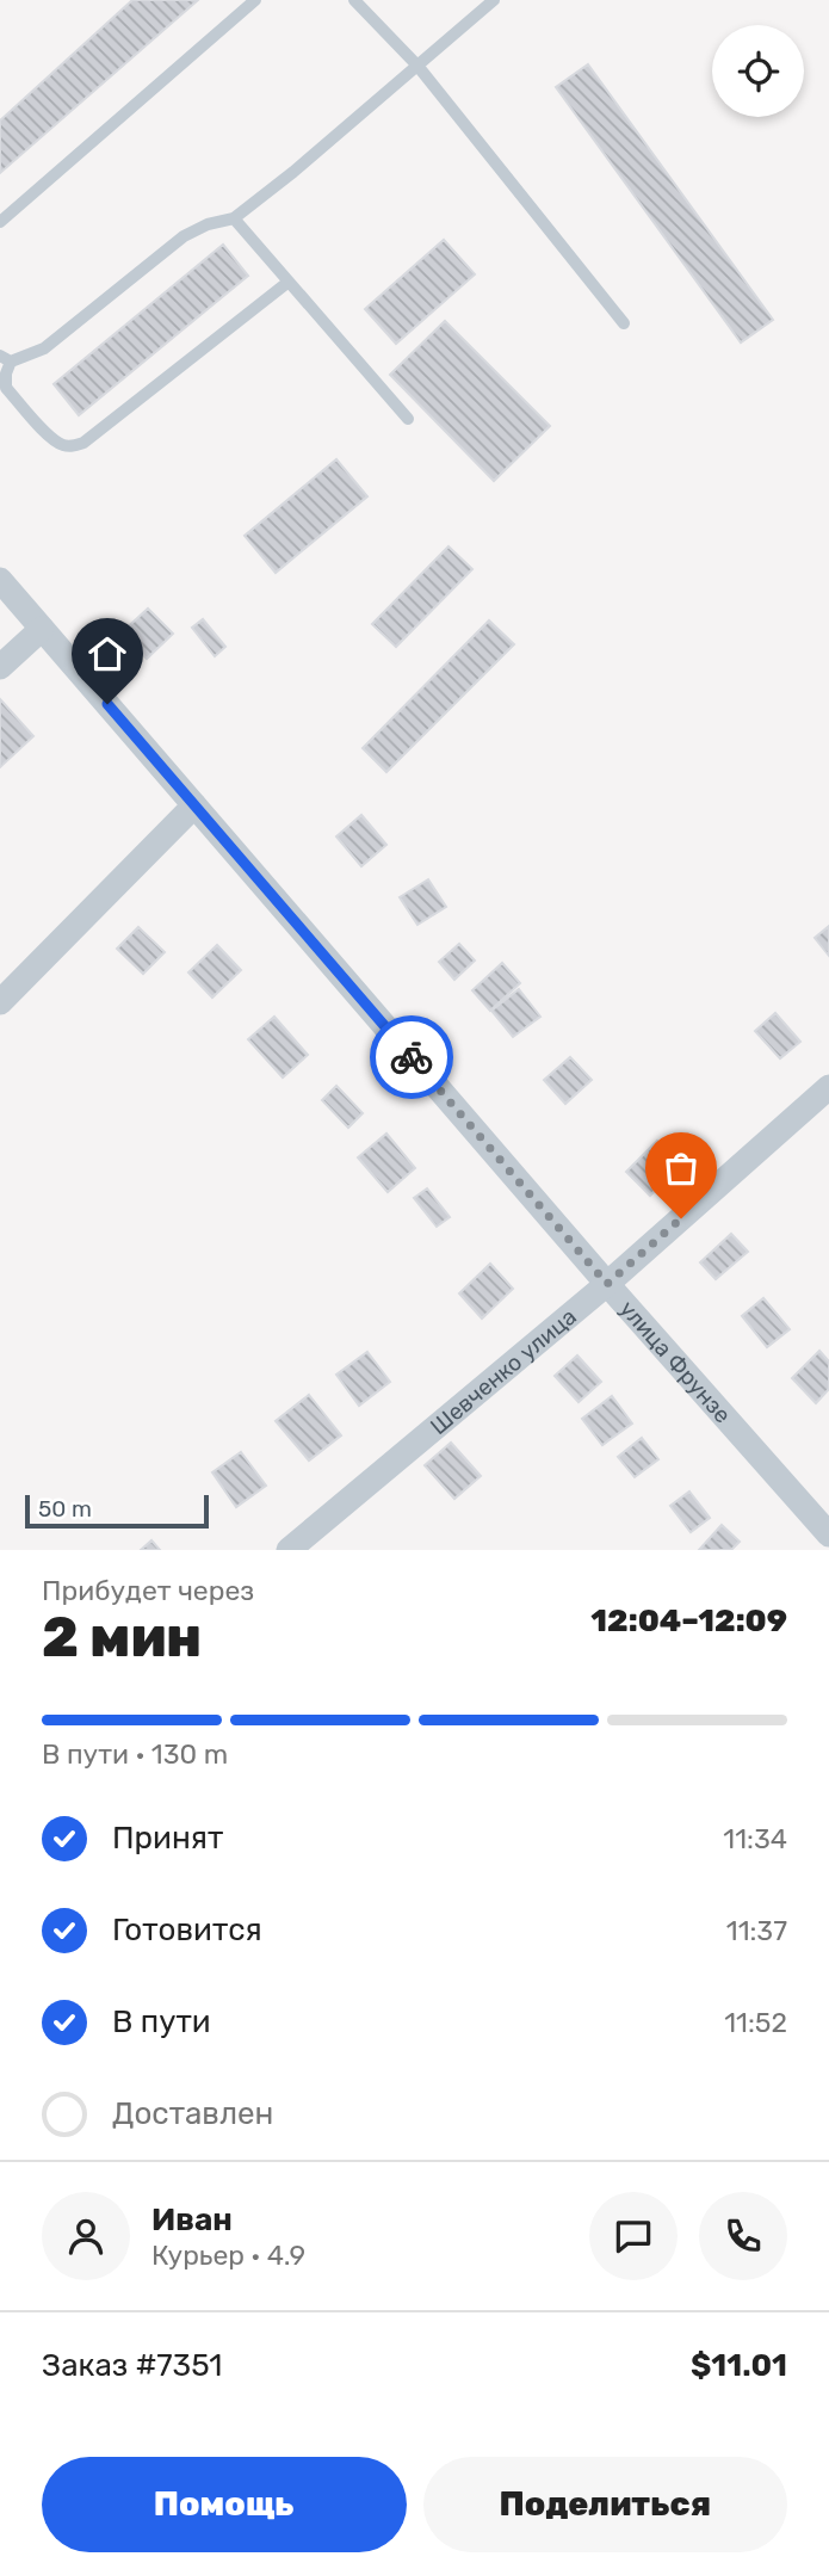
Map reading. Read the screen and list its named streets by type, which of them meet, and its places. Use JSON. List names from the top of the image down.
{
  "streets": {
    "street": ["улица Фрунзе", "Шевченко улица"]
  },
  "crossings": [
    ["улица Фрунзе", "Шевченко улица"]
  ],
  "scale_bar": "50 m",
  "page": {
    "scale": "50 m",
    "heading": ["2 мин", "Прибудет через", "12:04–12:09"],
    "panel": [
      "Иван",
      "Курьер · 4.9",
      "Заказ #7351",
      "$11.01"
    ],
    "bar": "В пути · 130 m",
    "list": [
      ["Принят", "11:34"],
      ["Готовится", "11:37"],
      ["В пути", "11:52"],
      "Доставлен"
    ],
    "buttons": ["Помощь", "Поделиться"]
  }
}
